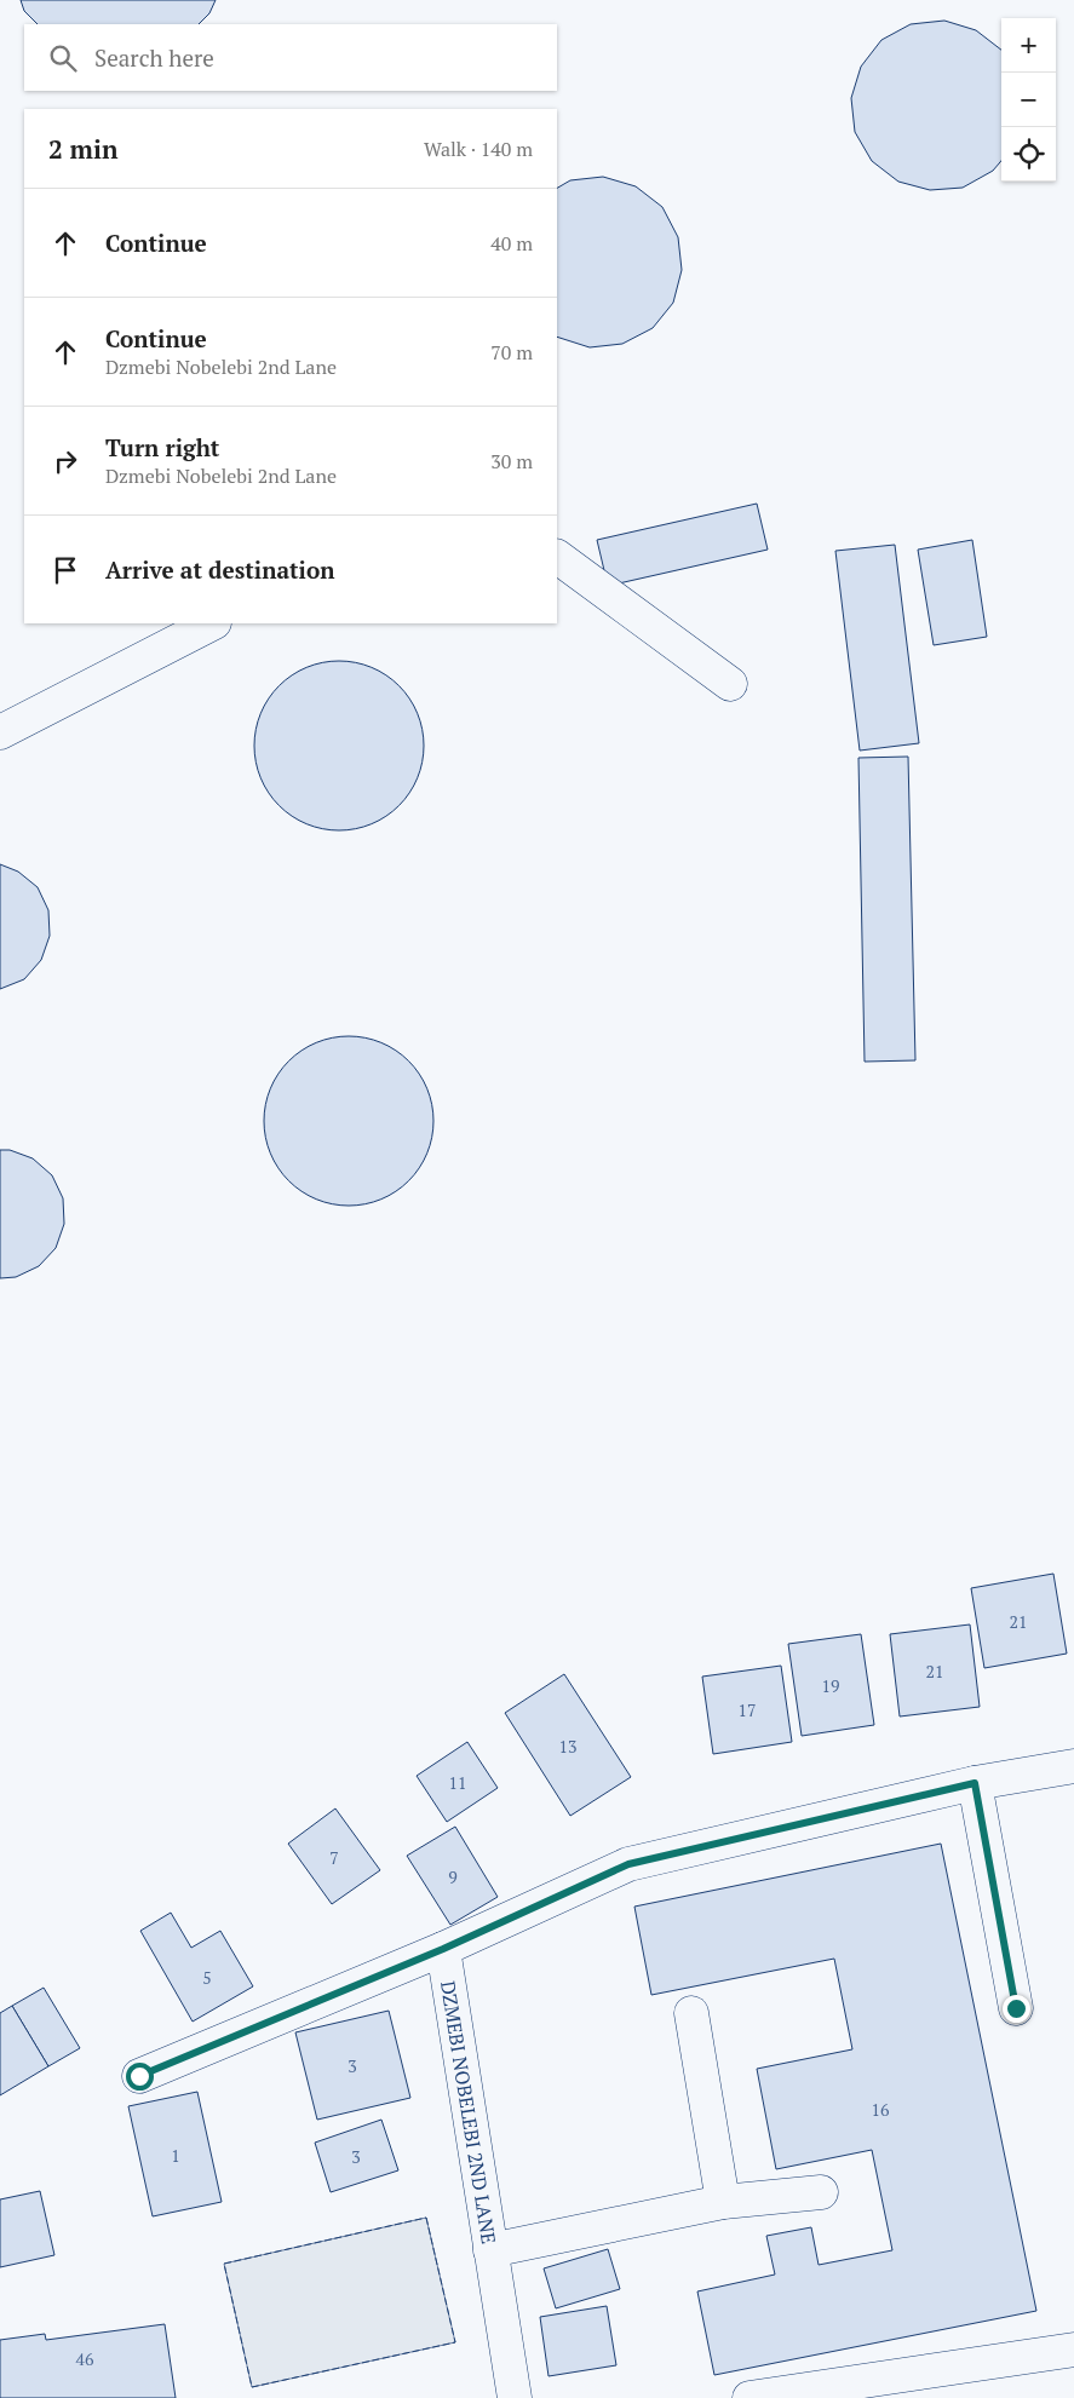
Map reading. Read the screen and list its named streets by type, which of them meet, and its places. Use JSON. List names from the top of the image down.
{
  "streets": {
    "street": ["DZMEBI NOBELEBI 2ND LANE"]
  },
  "house_numbers": [
    "21",
    "21",
    "19",
    "17",
    "13",
    "11",
    "7",
    "9",
    "5",
    "3",
    "16",
    "1",
    "3",
    "46"
  ],
  "page": {
    "map_buttons": ["+", "−"],
    "search": "Search here",
    "heading": ["2 min", "Walk · 140 m"],
    "list": [
      ["Continue", "40 m"],
      ["Continue", "Dzmebi Nobelebi 2nd Lane", "70 m"],
      ["Turn right", "Dzmebi Nobelebi 2nd Lane", "30 m"],
      "Arrive at destination"
    ]
  }
}
